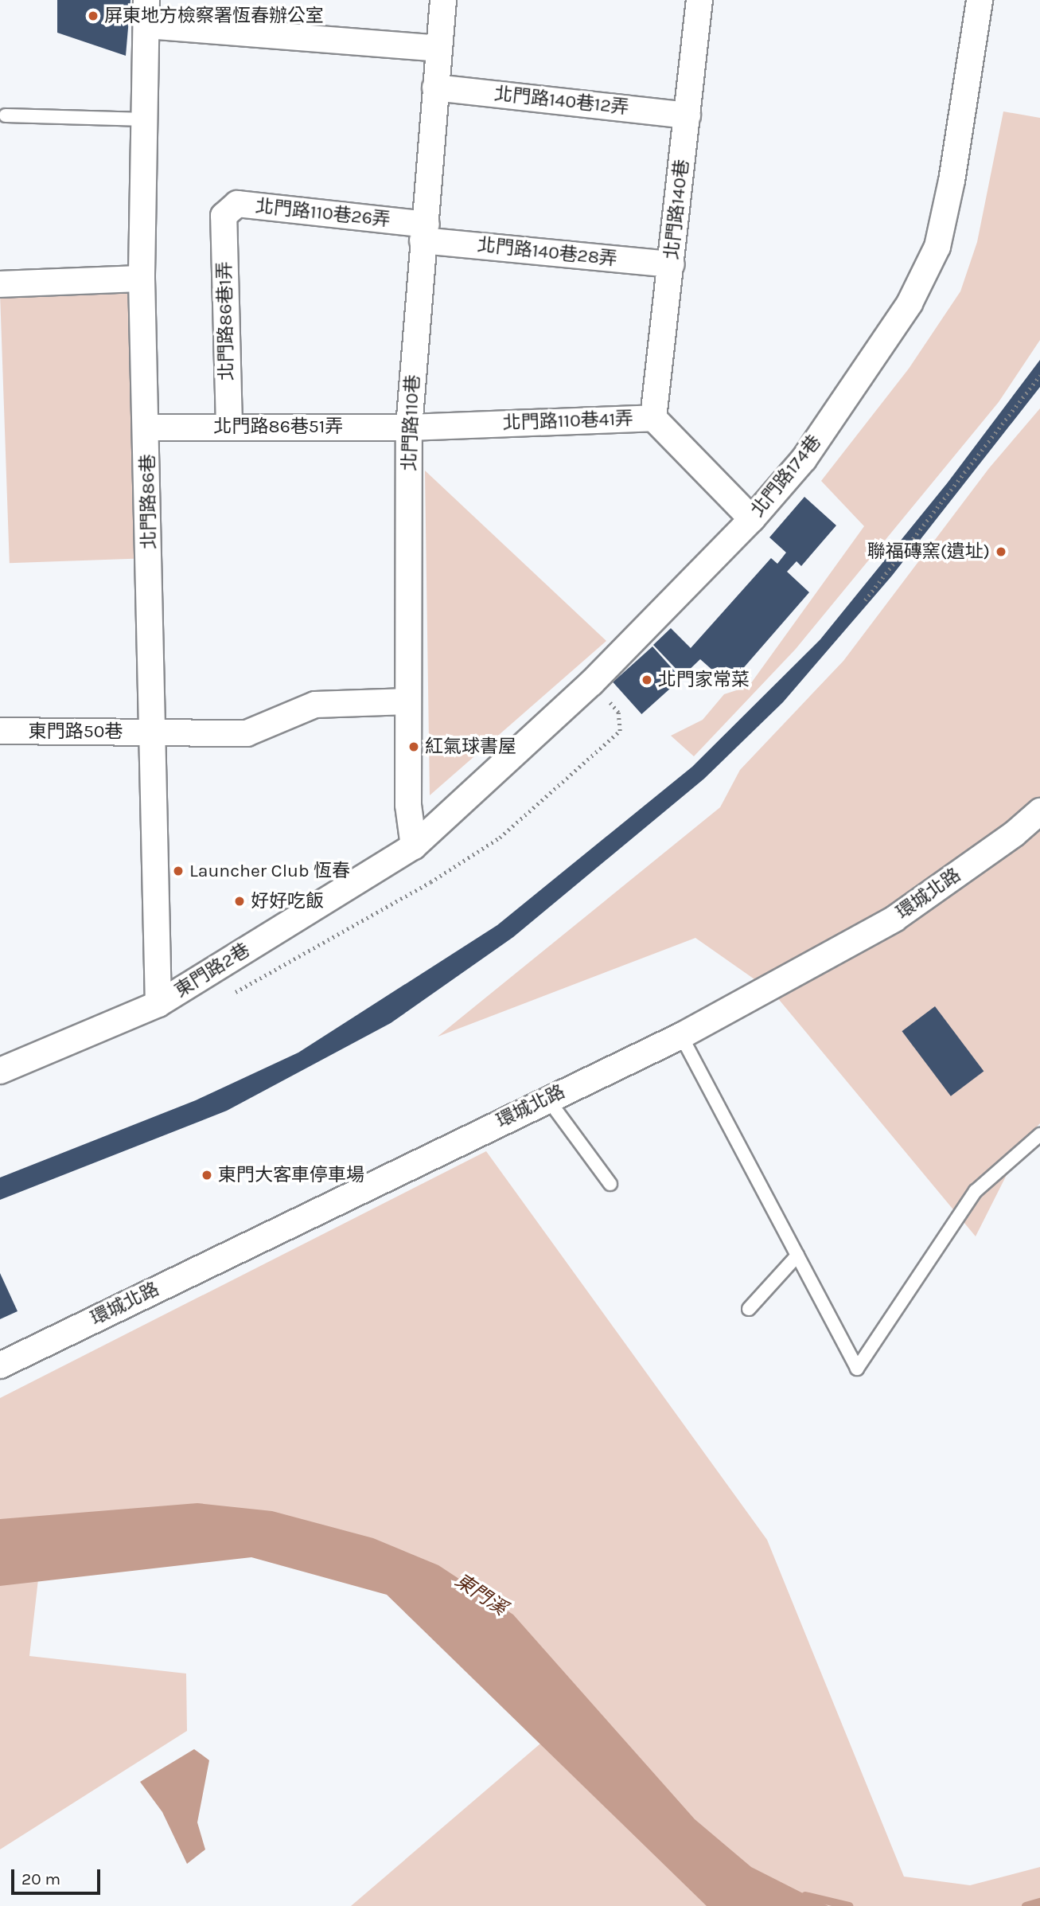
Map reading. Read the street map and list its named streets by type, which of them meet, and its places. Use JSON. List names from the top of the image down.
{
  "streets": {
    "street": [
      "北門路140巷12弄",
      "北門路140巷",
      "北門路110巷26弄",
      "北門路140巷28弄",
      "北門路86巷1弄",
      "北門路110巷41弄",
      "北門路110巷",
      "北門路86巷51弄",
      "北門路174巷",
      "北門路86巷",
      "東門路50巷",
      "環城北路",
      "東門路2巷"
    ]
  },
  "crossings": [
    ["北門路140巷12弄", "北門路140巷"],
    ["北門路140巷12弄", "北門路110巷"],
    ["北門路140巷", "北門路140巷28弄"],
    ["北門路140巷", "北門路110巷41弄"],
    ["北門路110巷26弄", "北門路140巷28弄"],
    ["北門路110巷26弄", "北門路86巷1弄"],
    ["北門路110巷26弄", "北門路110巷"],
    ["北門路140巷28弄", "北門路110巷"],
    ["北門路86巷1弄", "北門路86巷51弄"],
    ["北門路110巷41弄", "北門路110巷"],
    ["北門路110巷41弄", "北門路86巷51弄"],
    ["北門路110巷41弄", "北門路174巷"],
    ["北門路110巷", "北門路86巷51弄"],
    ["北門路110巷", "北門路174巷"],
    ["北門路110巷", "東門路50巷"],
    ["北門路110巷", "東門路2巷"],
    ["北門路86巷51弄", "北門路86巷"],
    ["北門路174巷", "東門路2巷"],
    ["北門路86巷", "東門路50巷"],
    ["北門路86巷", "東門路2巷"]
  ],
  "water": ["東門溪"],
  "places": [
    "屏東地方檢察署恆春辦公室",
    "聯福磚窯(遺址)",
    "北門家常菜",
    "紅氣球書屋",
    "Launcher Club 恆春",
    "好好吃飯",
    "東門大客車停車場"
  ],
  "scale_bar": "20 m"
}
